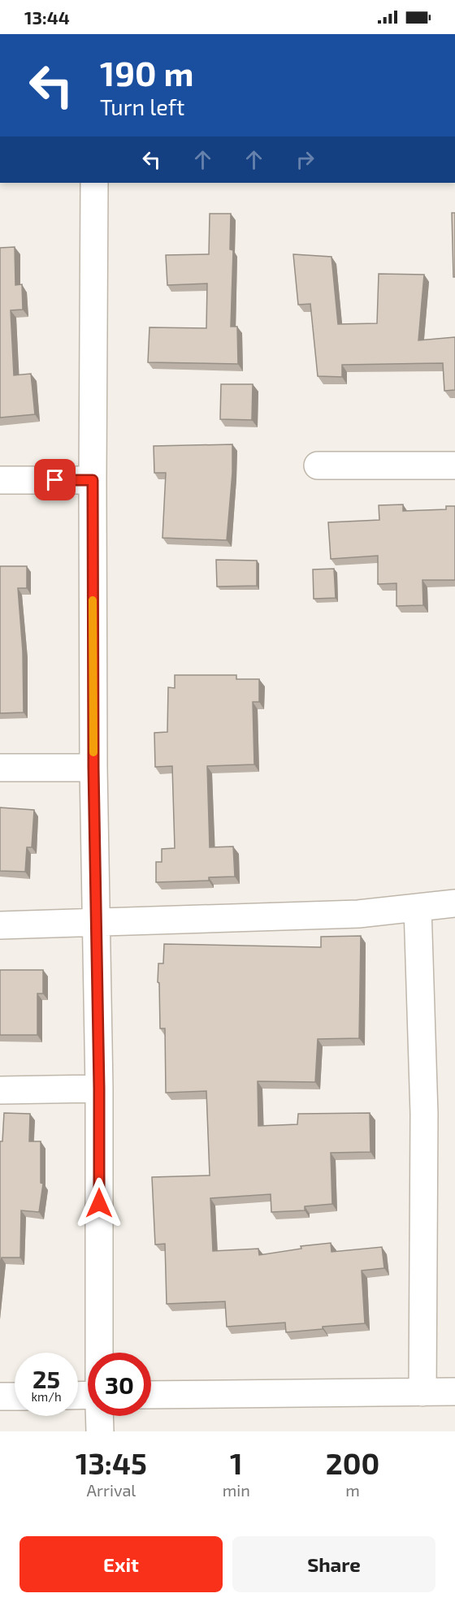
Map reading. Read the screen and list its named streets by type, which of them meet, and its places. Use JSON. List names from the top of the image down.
{
  "page": {
    "status": "13:44",
    "turn": ["190 m", "Turn left"],
    "speed": "25 km/h",
    "limit": "30",
    "eta": [
      "13:45",
      "Arrival",
      "1",
      "min",
      "200",
      "m"
    ],
    "buttons": ["Exit", "Share"]
  }
}
